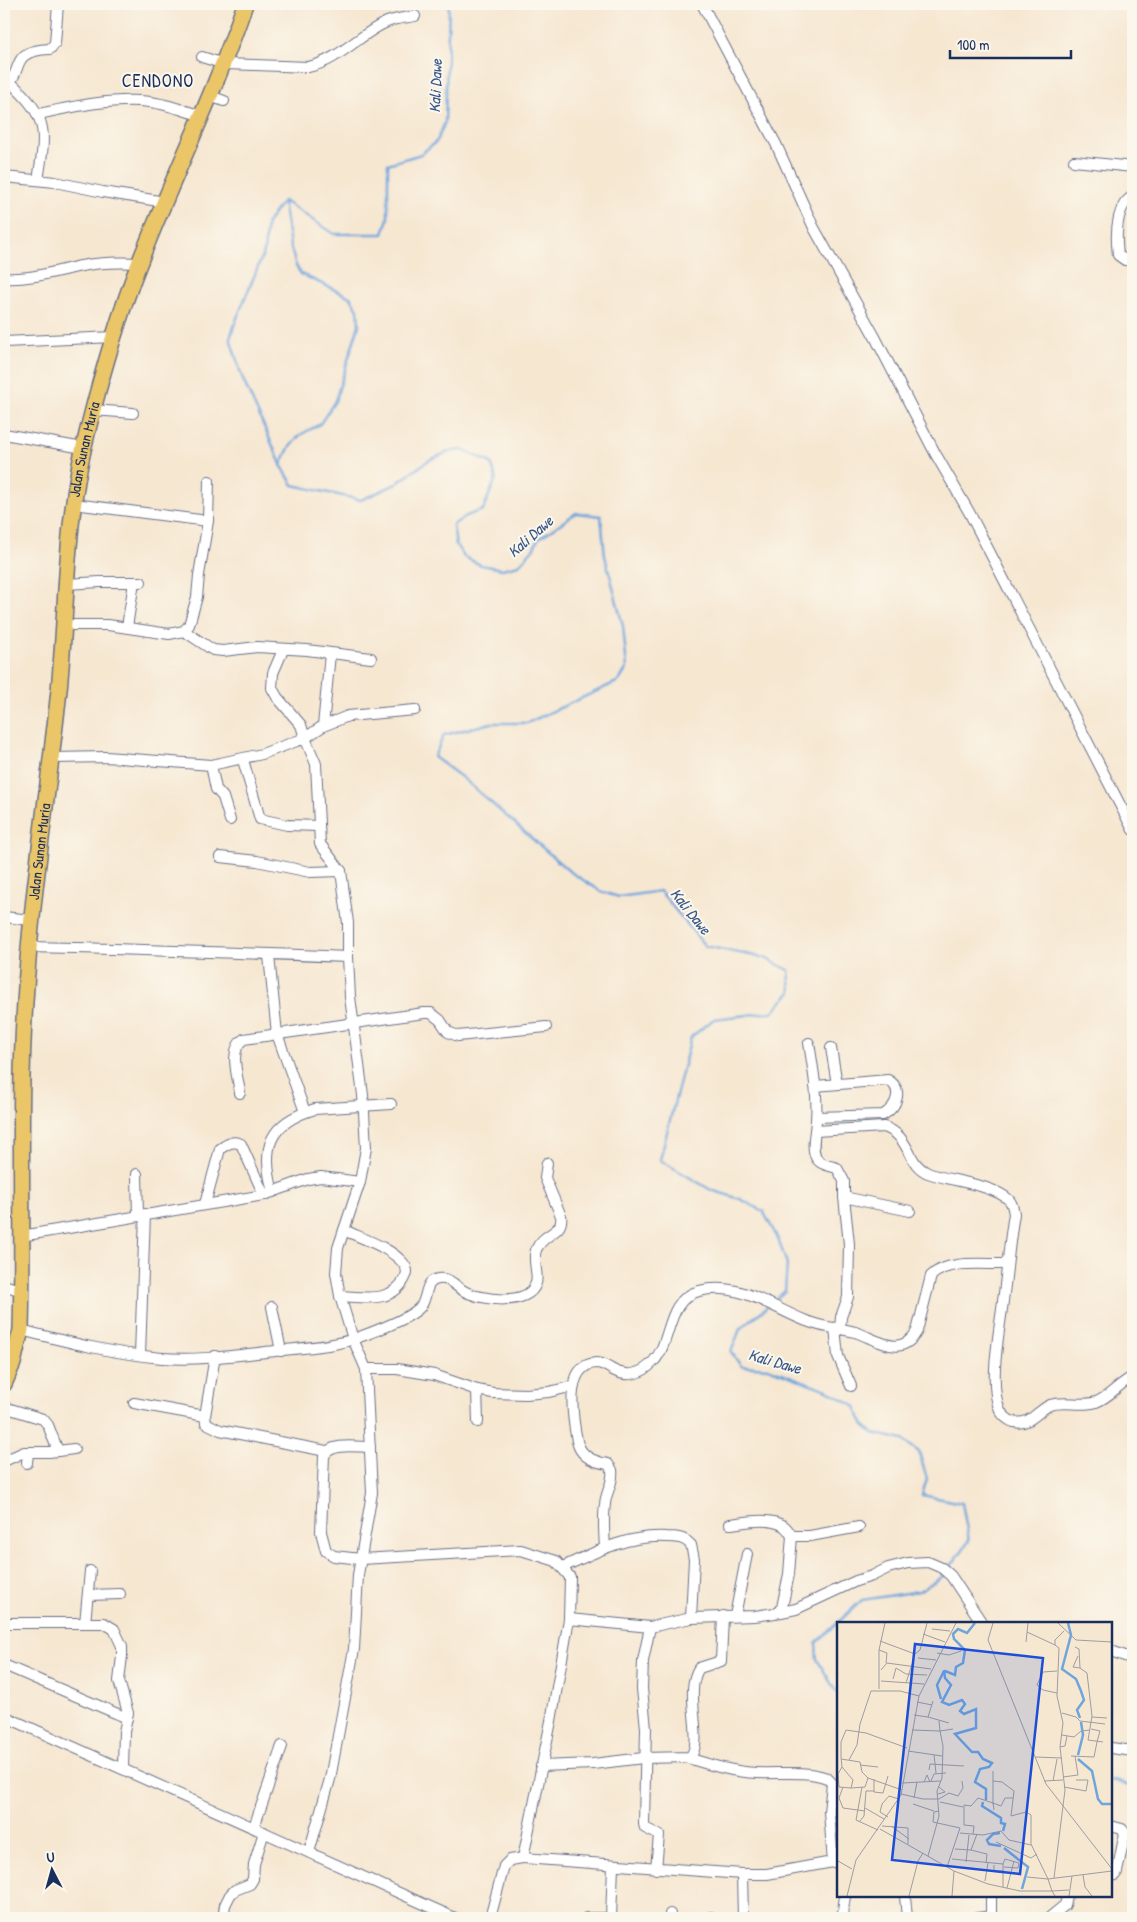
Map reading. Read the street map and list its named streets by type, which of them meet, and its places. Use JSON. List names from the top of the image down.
{
  "streets": {
    "main road": ["Jalan Sunan Muria"]
  },
  "districts": ["CENDONO"],
  "water": ["Kali Dawe"],
  "scale_bar": "100 m",
  "north": "top"
}
